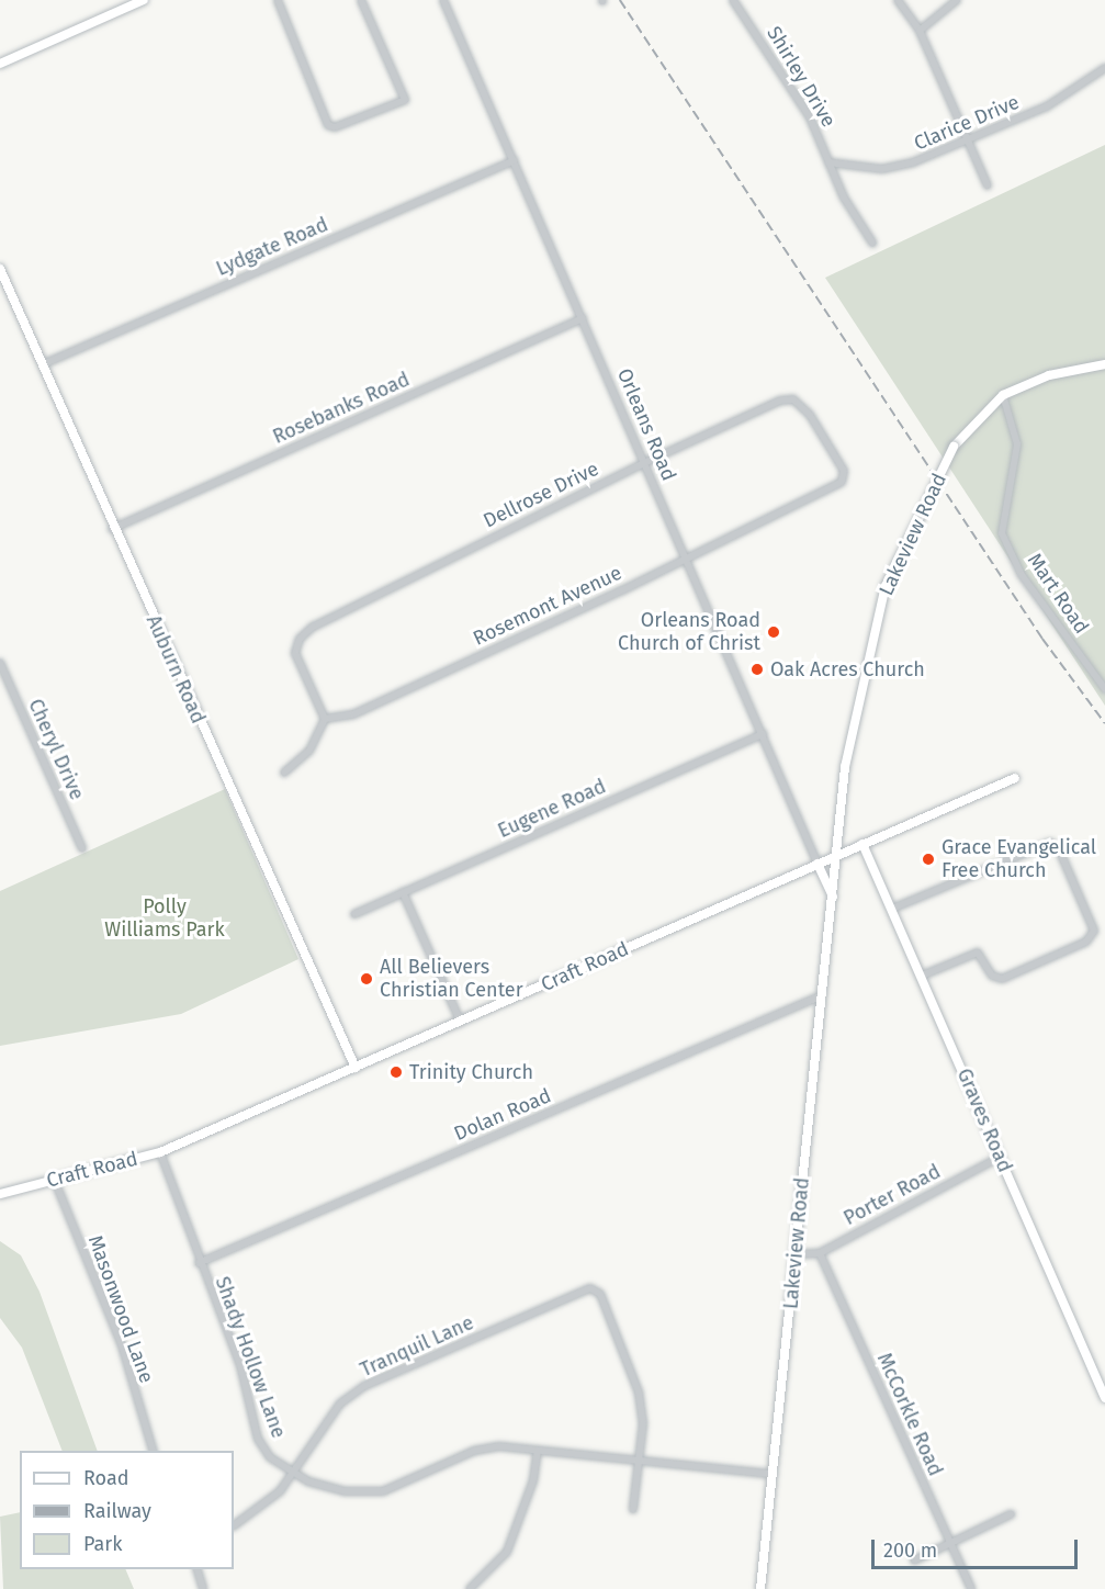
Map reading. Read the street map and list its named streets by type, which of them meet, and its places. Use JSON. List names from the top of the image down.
{
  "streets": {
    "street": [
      "Shirley Drive",
      "Clarice Drive",
      "Lydgate Road",
      "Rosebanks Road",
      "Orleans Road",
      "Dellrose Drive",
      "Lakeview Road",
      "Mart Road",
      "Rosemont Avenue",
      "Auburn Road",
      "Cheryl Drive",
      "Eugene Road",
      "Craft Road",
      "Dolan Road",
      "Graves Road",
      "Porter Road",
      "Masonwood Lane",
      "Tranquil Lane",
      "Shady Hollow Lane",
      "McCorkle Road"
    ]
  },
  "crossings": [
    ["Shirley Drive", "Clarice Drive"],
    ["Lydgate Road", "Orleans Road"],
    ["Lydgate Road", "Auburn Road"],
    ["Rosebanks Road", "Orleans Road"],
    ["Rosebanks Road", "Auburn Road"],
    ["Orleans Road", "Dellrose Drive"],
    ["Orleans Road", "Rosemont Avenue"],
    ["Orleans Road", "Eugene Road"],
    ["Orleans Road", "Craft Road"],
    ["Dellrose Drive", "Rosemont Avenue"],
    ["Lakeview Road", "Mart Road"],
    ["Lakeview Road", "Craft Road"],
    ["Lakeview Road", "Dolan Road"],
    ["Lakeview Road", "Porter Road"],
    ["Lakeview Road", "Shady Hollow Lane"],
    ["Auburn Road", "Craft Road"],
    ["Craft Road", "Graves Road"],
    ["Craft Road", "Masonwood Lane"],
    ["Craft Road", "Shady Hollow Lane"],
    ["Dolan Road", "Shady Hollow Lane"],
    ["Graves Road", "Porter Road"],
    ["Porter Road", "McCorkle Road"],
    ["Tranquil Lane", "Shady Hollow Lane"]
  ],
  "parks": ["Polly Williams Park"],
  "places": [
    "Orleans Road Church of Christ",
    "Oak Acres Church",
    "Grace Evangelical Free Church",
    "All Believers Christian Center",
    "Trinity Church"
  ],
  "legend": ["Road", "Railway", "Park"],
  "scale_bar": "200 m"
}
